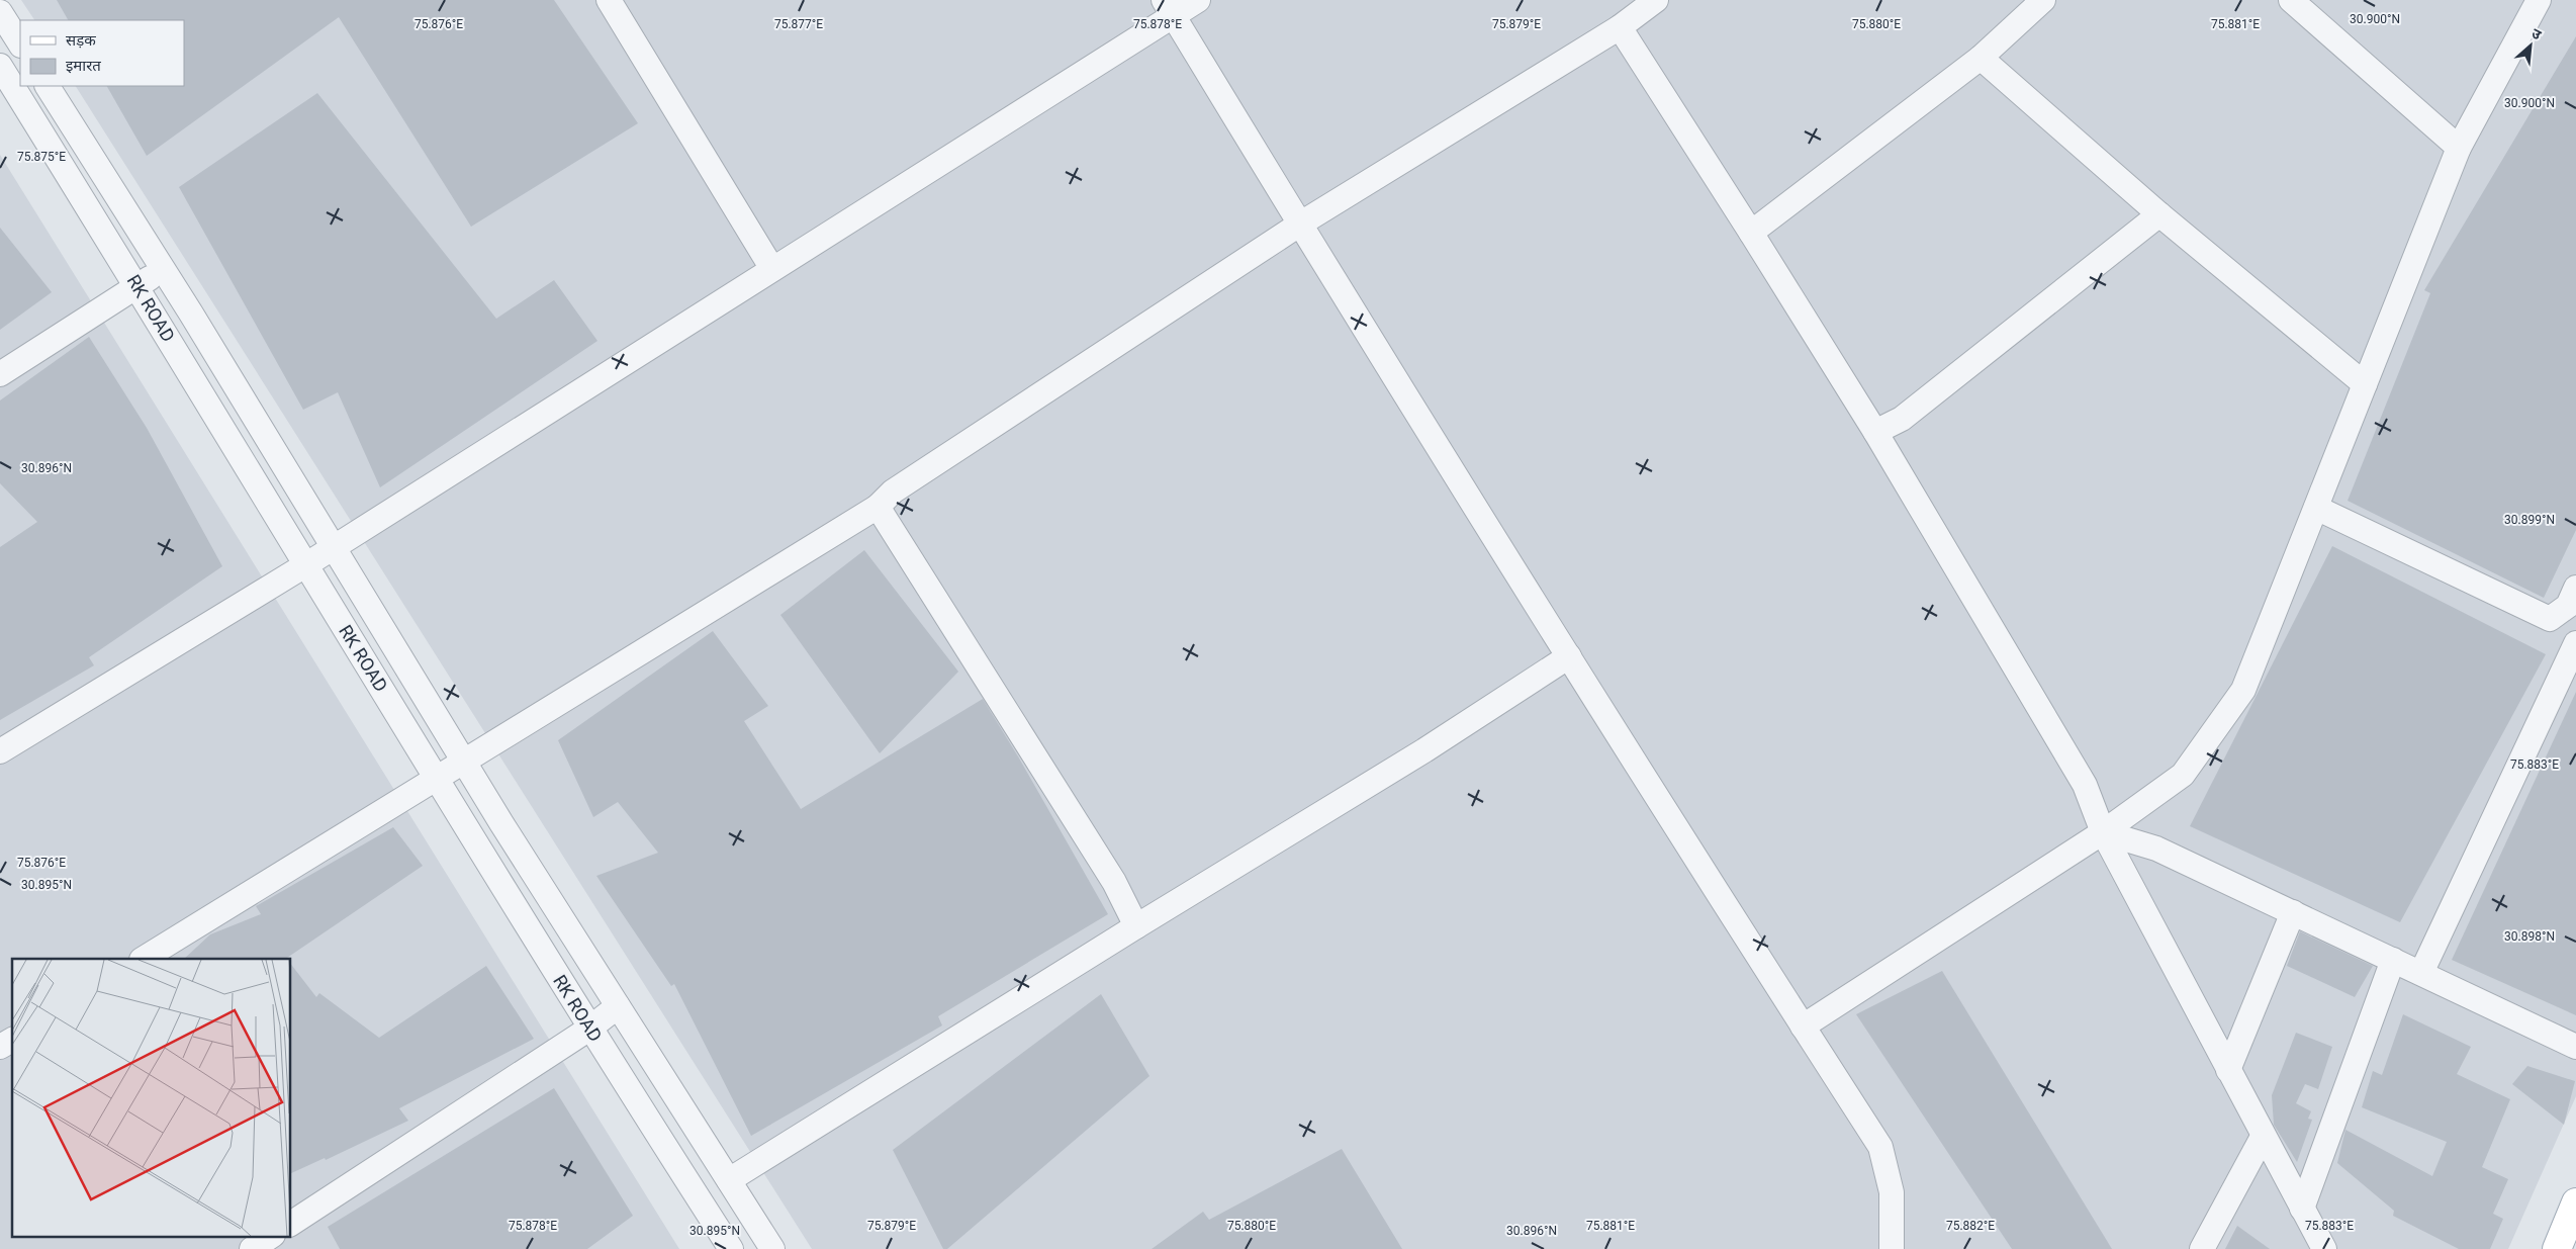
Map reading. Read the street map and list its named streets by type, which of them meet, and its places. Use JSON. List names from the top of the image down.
{
  "streets": {
    "street": ["RK ROAD"]
  },
  "legend": ["सड़क", "इमारत"],
  "north": "top right",
  "coordinates": [
    "30.900°N",
    "75.876°E",
    "75.877°E",
    "75.878°E",
    "75.879°E",
    "75.880°E",
    "75.881°E",
    "75.875°E",
    "30.896°N",
    "30.899°N",
    "75.883°E",
    "30.895°N",
    "30.898°N",
    "75.882°E"
  ]
}
